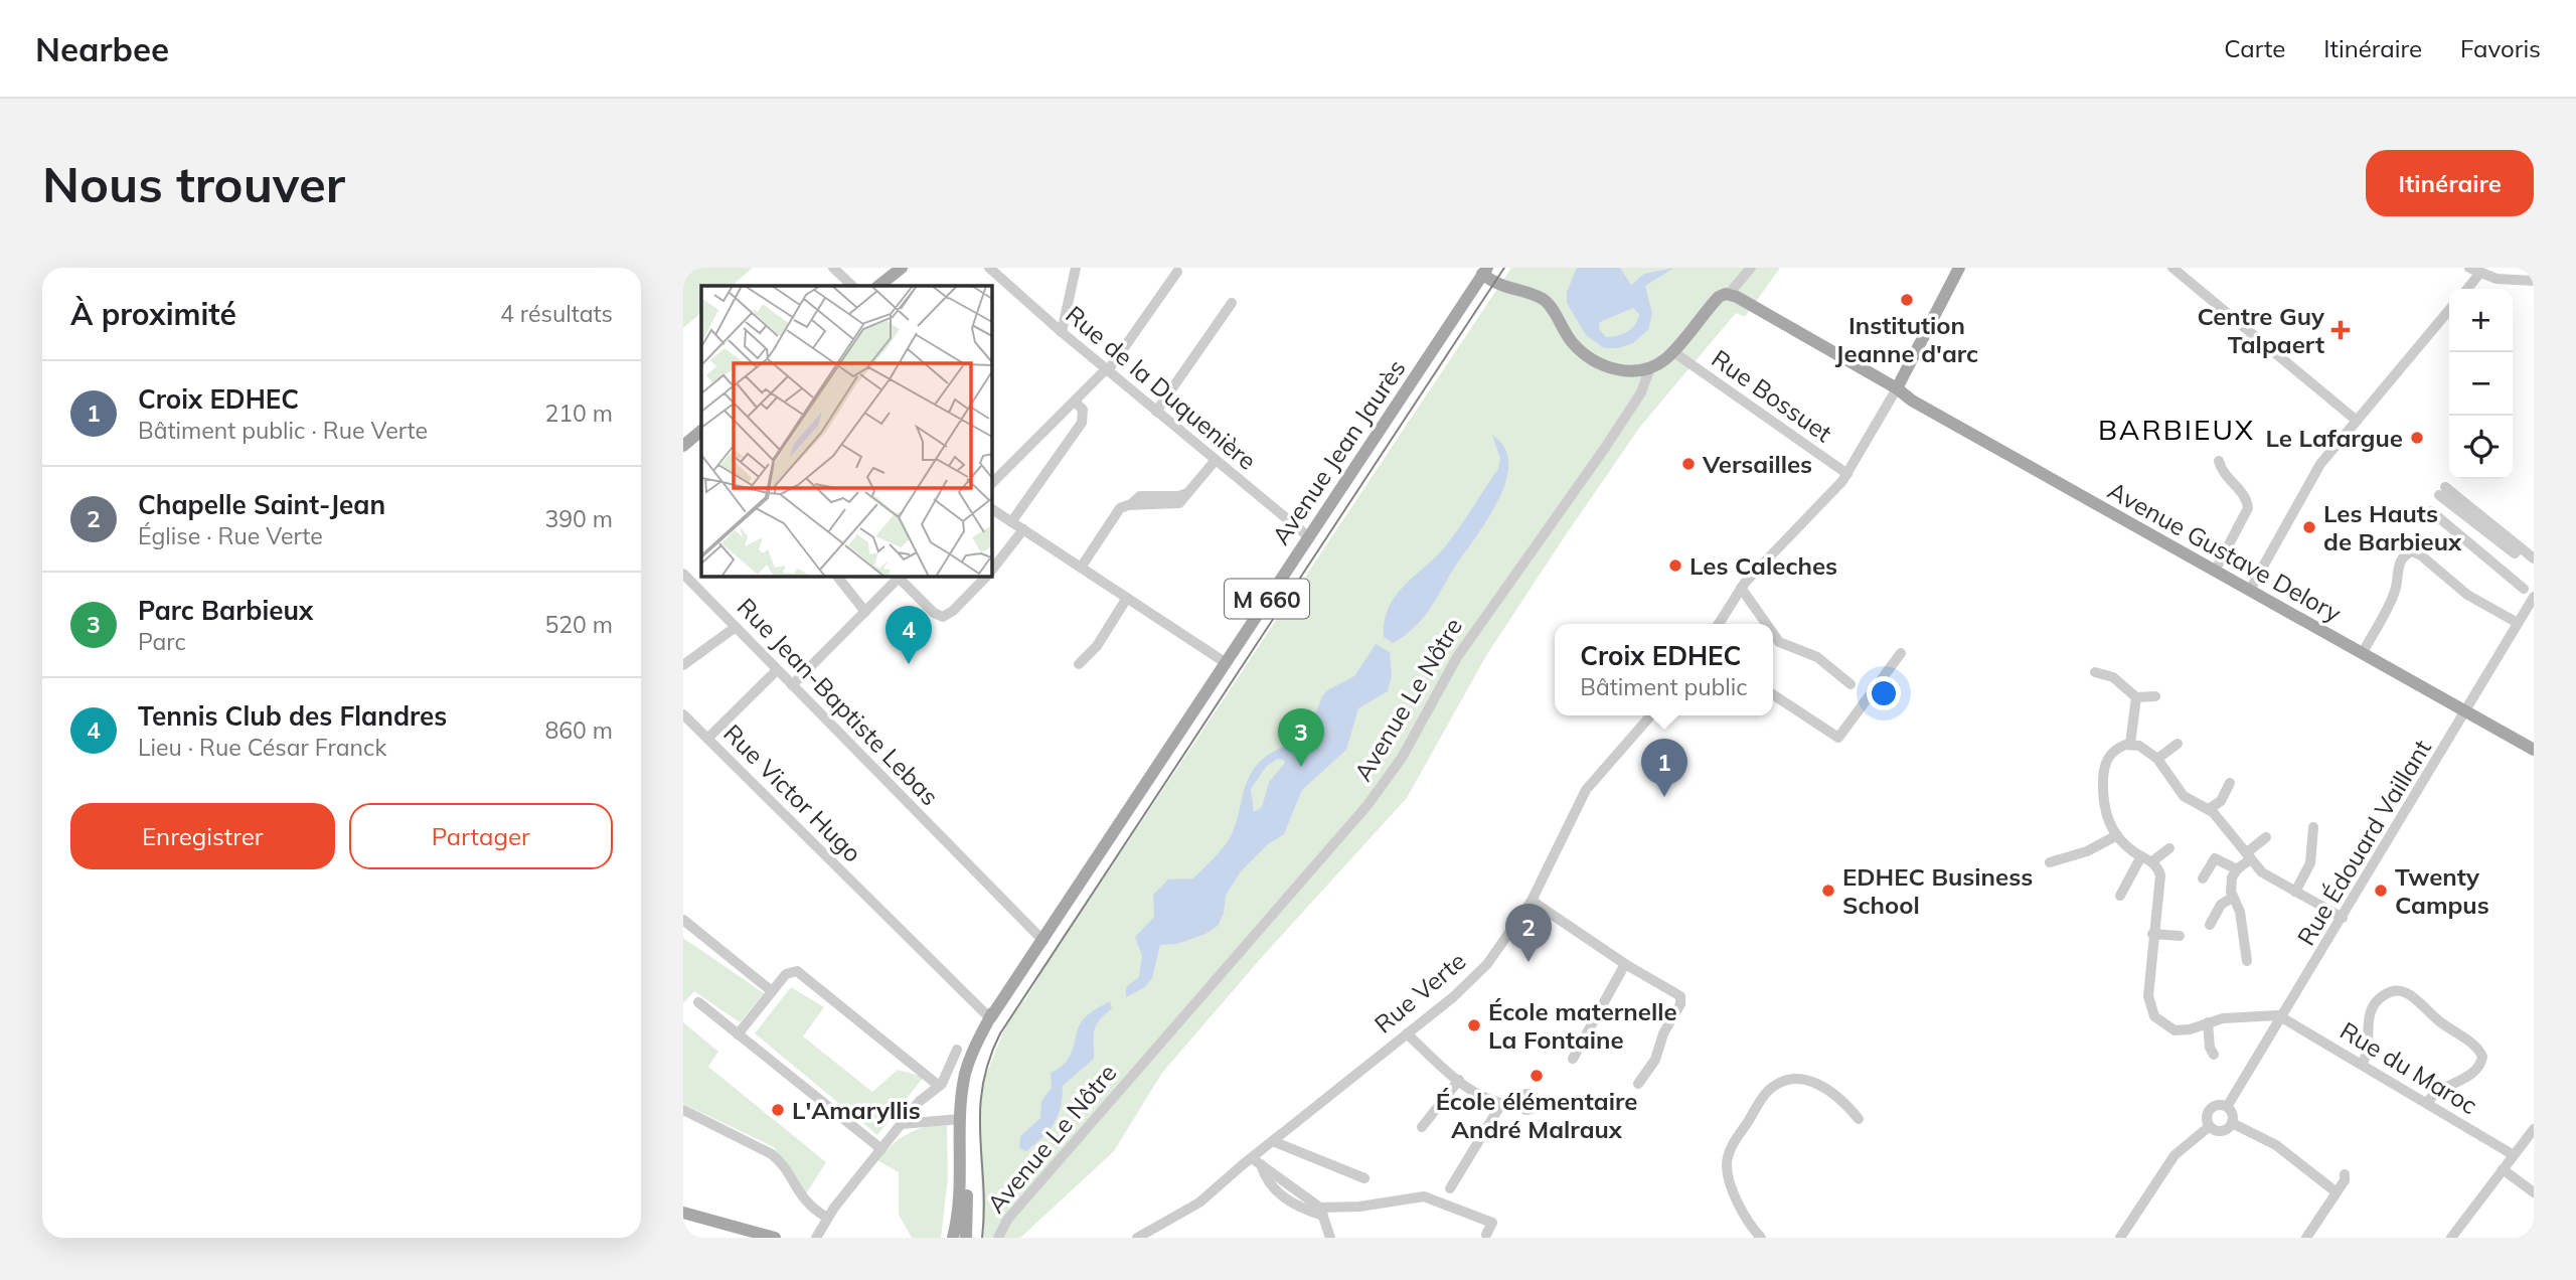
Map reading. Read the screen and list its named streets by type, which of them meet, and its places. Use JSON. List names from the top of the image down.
{
  "streets": {
    "main road": ["Avenue Jean Jaurès", "Avenue Gustave Delory", "M 660"],
    "street": [
      "Rue de la Duquenière",
      "Rue Bossuet",
      "Avenue Le Nôtre",
      "Rue Jean-Baptiste Lebas",
      "Rue Victor Hugo",
      "Rue Édouard Vaillant",
      "Rue Verte",
      "Rue du Maroc"
    ]
  },
  "crossings": [
    ["Rue de la Duquenière", "Avenue Jean Jaurès"],
    ["Avenue Jean Jaurès", "Rue Jean-Baptiste Lebas"],
    ["Avenue Jean Jaurès", "Rue Victor Hugo"],
    ["Avenue Gustave Delory", "Rue Édouard Vaillant"],
    ["Rue Édouard Vaillant", "Rue du Maroc"]
  ],
  "districts": ["BARBIEUX"],
  "places": {
    "other": [
      "Institution Jeanne d'arc",
      "Le Lafargue",
      "Versailles",
      "Les Hauts de Barbieux",
      "Les Caleches",
      "EDHEC Business School",
      "Twenty Campus",
      "École maternelle La Fontaine",
      "École élémentaire André Malraux",
      "L'Amaryllis"
    ],
    "health": ["Centre Guy Talpaert"]
  },
  "page": {
    "header": "Nearbee",
    "nav": ["Carte", "Itinéraire", "Favoris"],
    "buttons": [
      "Itinéraire",
      ["Enregistrer", "Partager"]
    ],
    "title": "Nous trouver",
    "heading": ["À proximité", "4 résultats"],
    "map_buttons": ["+", "−"],
    "list": [
      {
        "mark": "1",
        "name": "Croix EDHEC",
        "note": "Bâtiment public · Rue Verte",
        "value": "210 m"
      },
      {
        "mark": "2",
        "name": "Chapelle Saint-Jean",
        "note": "Église · Rue Verte",
        "value": "390 m"
      },
      {
        "mark": "3",
        "name": "Parc Barbieux",
        "note": "Parc",
        "value": "520 m"
      },
      {
        "mark": "4",
        "name": "Tennis Club des Flandres",
        "note": "Lieu · Rue César Franck",
        "value": "860 m"
      }
    ],
    "pins": [
      "4",
      "3",
      "1",
      "2"
    ],
    "popup": ["Croix EDHEC", "Bâtiment public"]
  }
}
